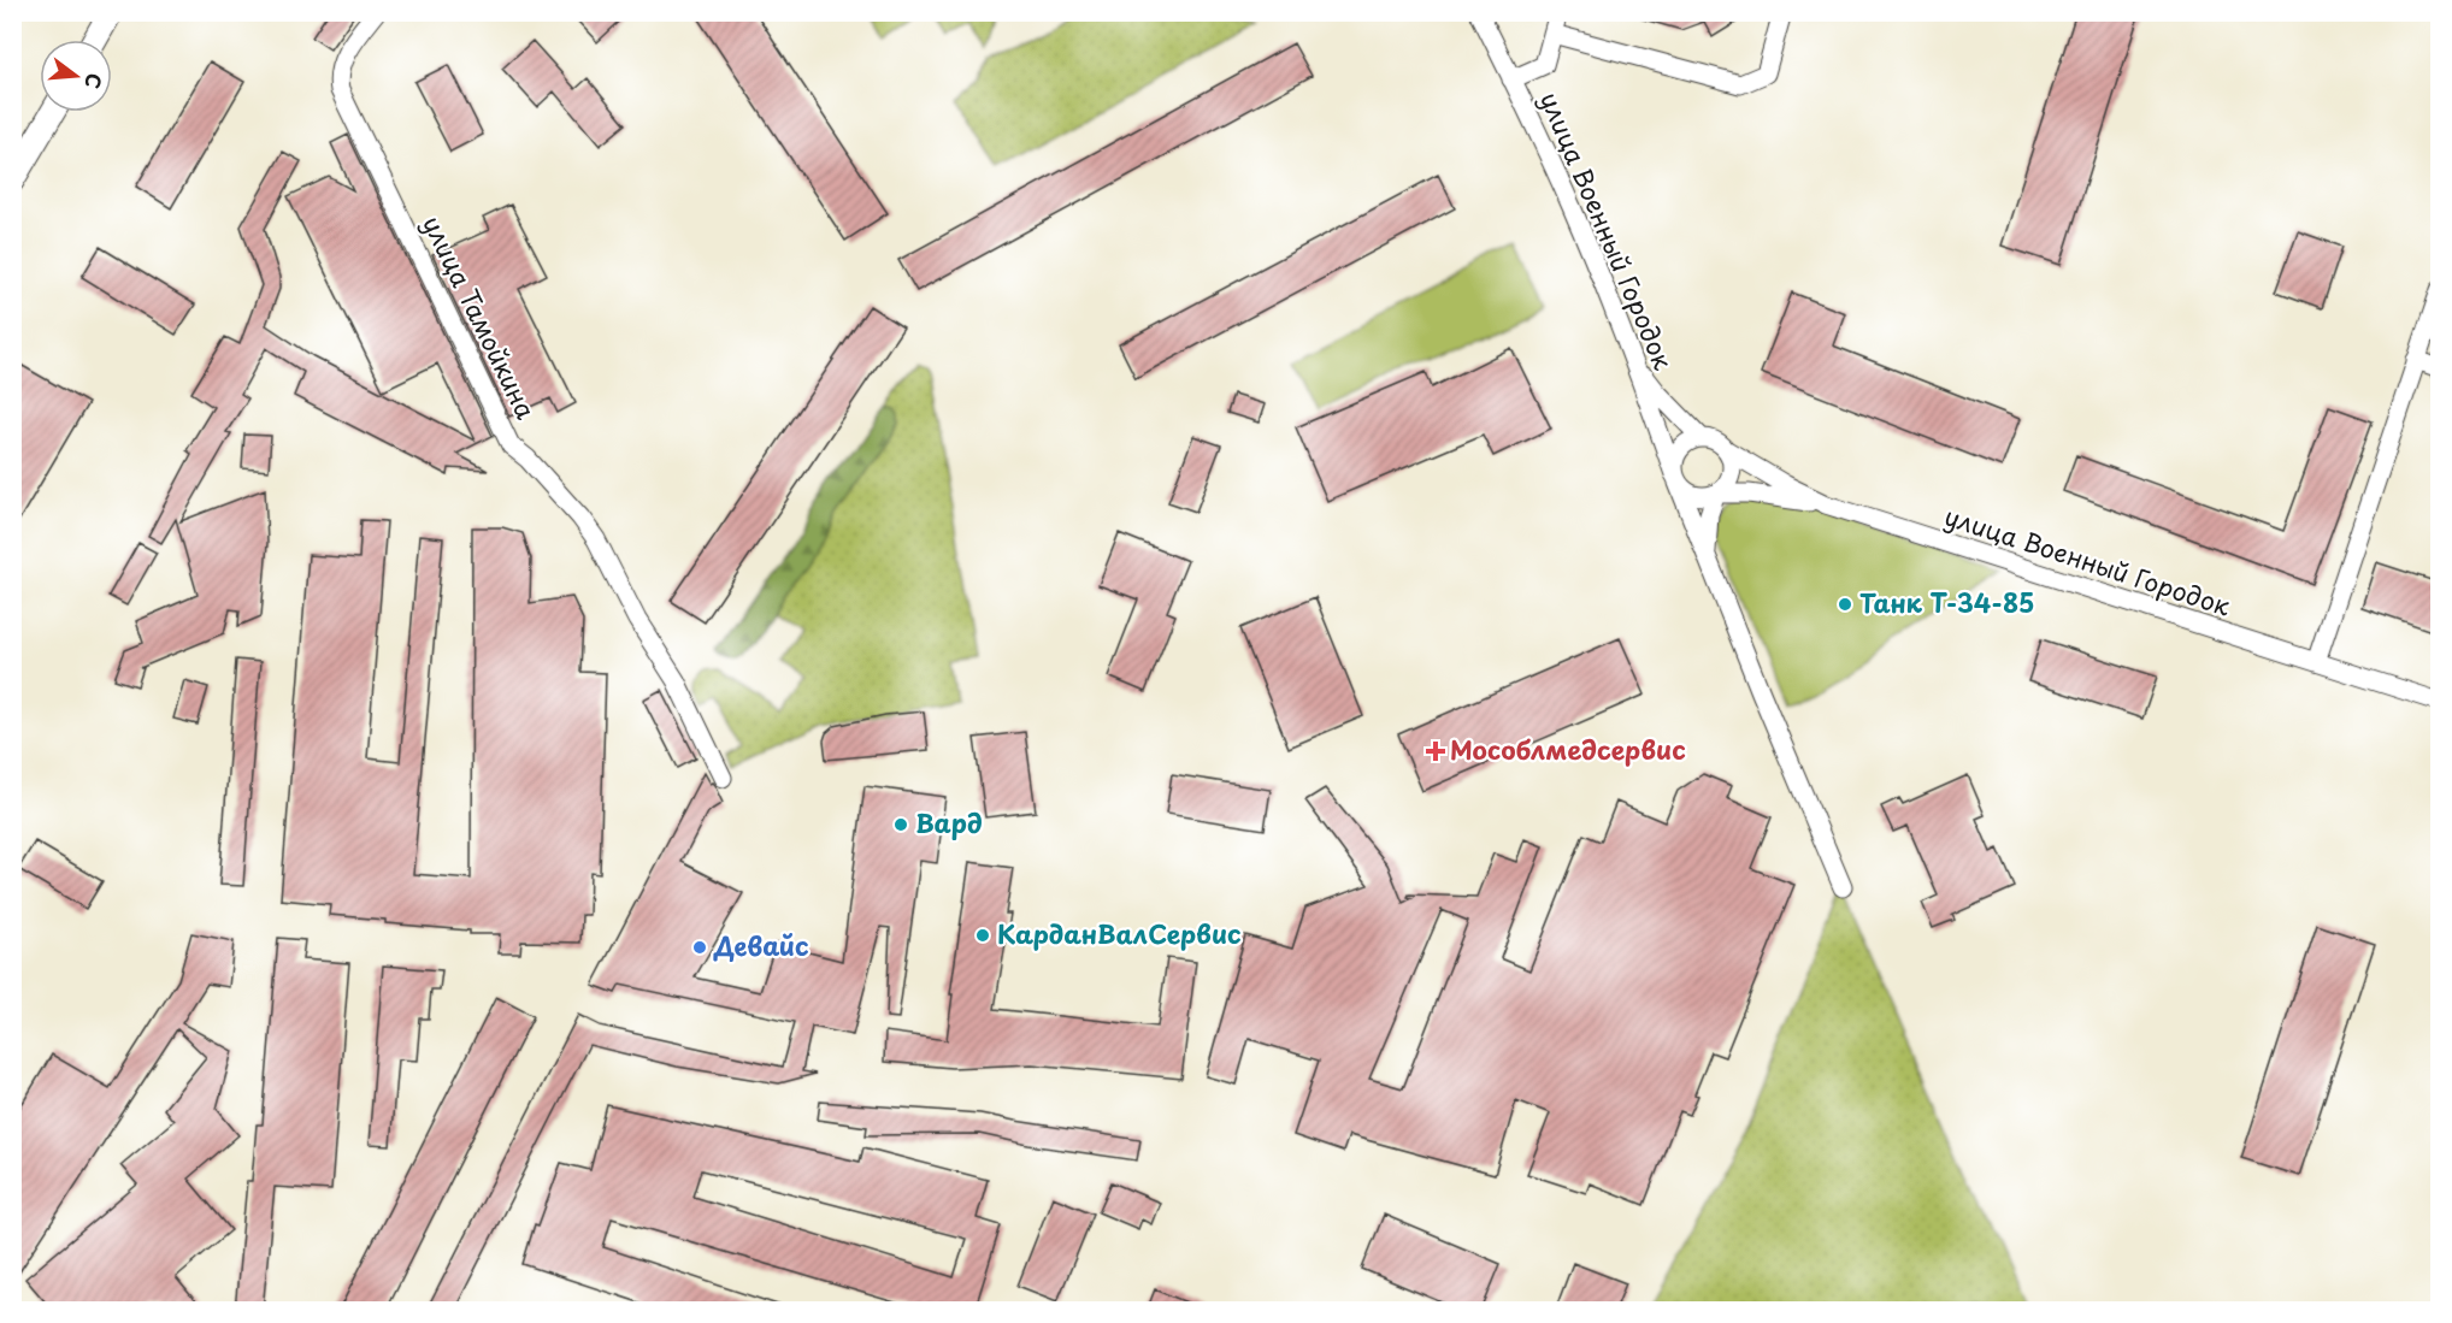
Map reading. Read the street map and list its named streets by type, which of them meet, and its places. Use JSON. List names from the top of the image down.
{
  "streets": {
    "street": ["улица Военный Городок", "улица Тамойкина"]
  },
  "places": {
    "other": [
      "Танк Т-34-85",
      "Вард",
      "КарданВалСервис",
      "Девайс"
    ],
    "health": ["Мособлмедсервис"]
  },
  "north": "right"
}
